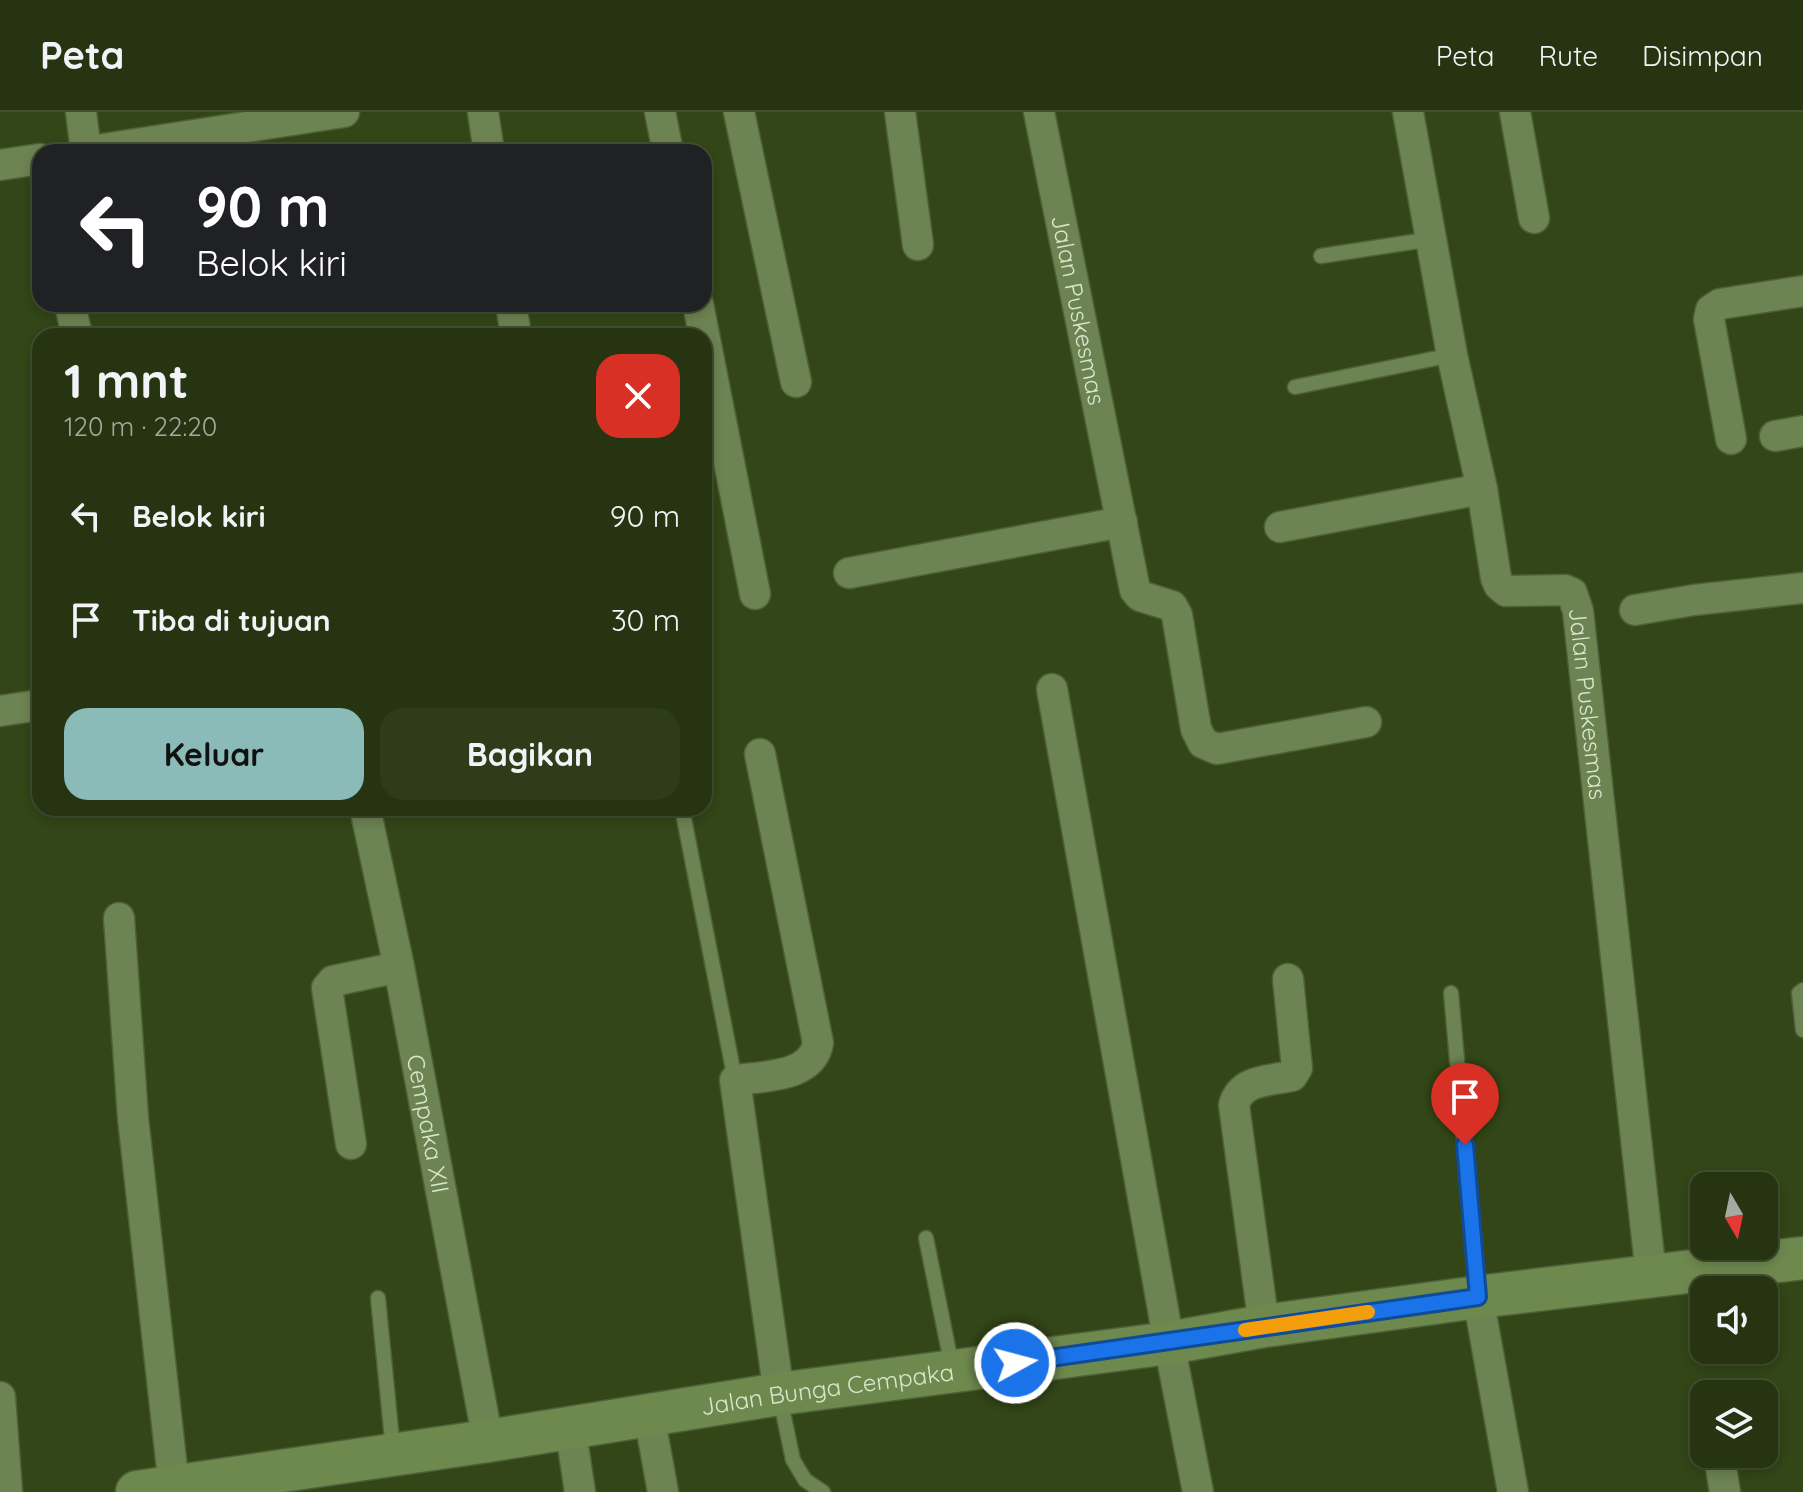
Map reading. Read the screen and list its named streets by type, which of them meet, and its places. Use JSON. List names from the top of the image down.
{
  "streets": {
    "street": ["Jalan Puskesmas", "Cempaka XII", "Jalan Bunga Cempaka"]
  },
  "crossings": [
    ["Jalan Puskesmas", "Jalan Bunga Cempaka"],
    ["Cempaka XII", "Jalan Bunga Cempaka"]
  ],
  "north": "bottom",
  "page": {
    "header": "Peta",
    "nav": ["Peta", "Rute", "Disimpan"],
    "turn": ["90 m", "Belok kiri"],
    "heading": ["1 mnt", "120 m · 22:20"],
    "list": [
      {
        "name": "Belok kiri",
        "value": "90 m"
      },
      {
        "name": "Tiba di tujuan",
        "value": "30 m"
      }
    ],
    "buttons": ["Keluar", "Bagikan"]
  }
}
